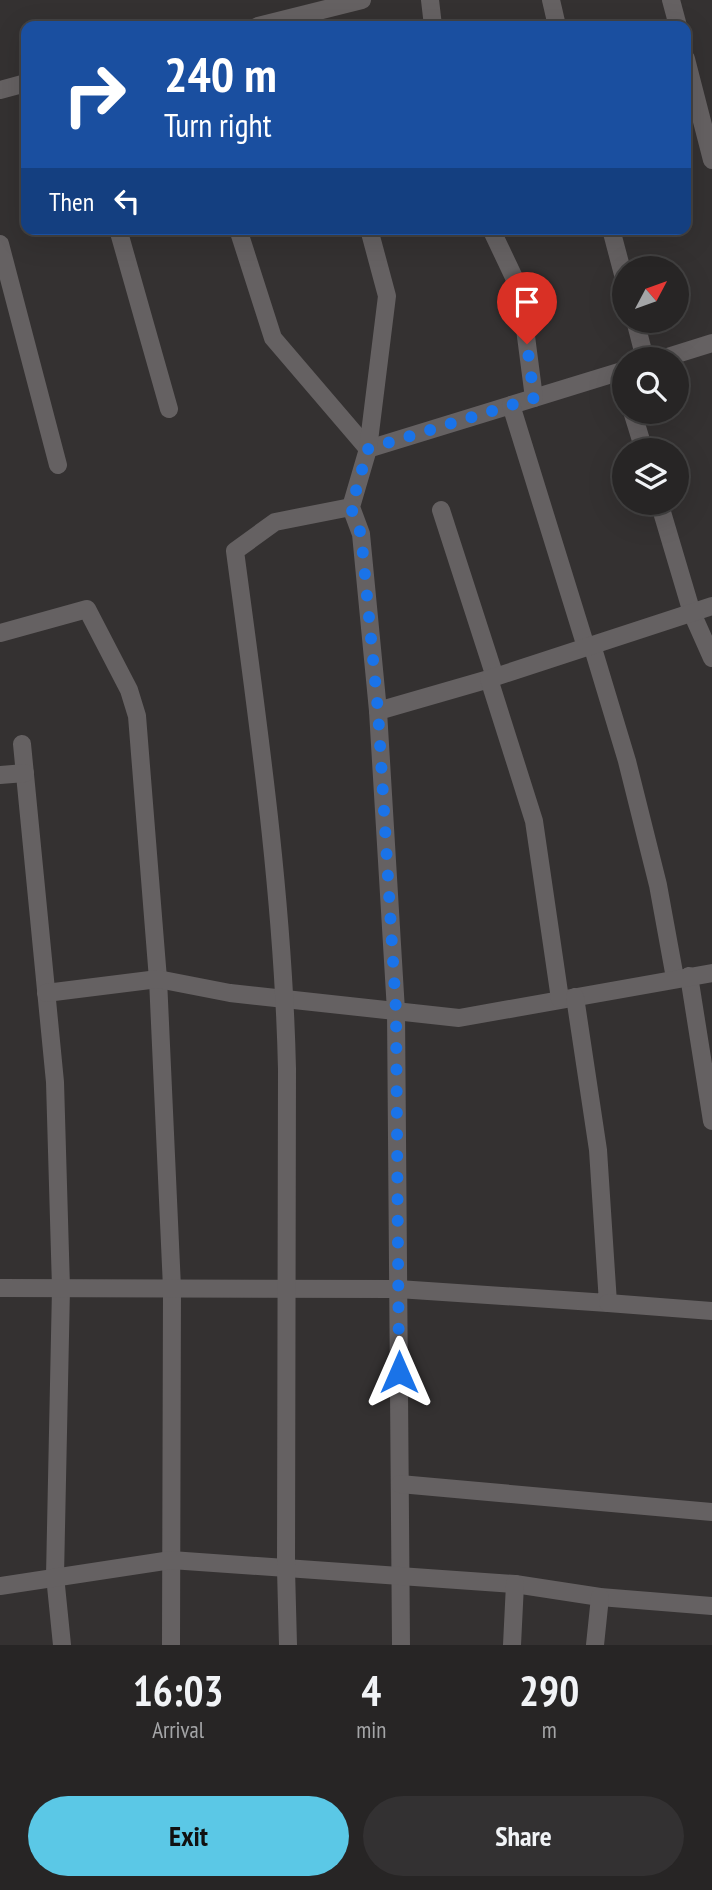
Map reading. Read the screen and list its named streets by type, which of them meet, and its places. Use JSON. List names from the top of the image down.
{
  "north": "top right",
  "page": {
    "turn": ["240 m", "Turn right"],
    "then": "Then",
    "eta": [
      "16:03",
      "Arrival",
      "4",
      "min",
      "290",
      "m"
    ],
    "buttons": ["Exit", "Share"]
  }
}
